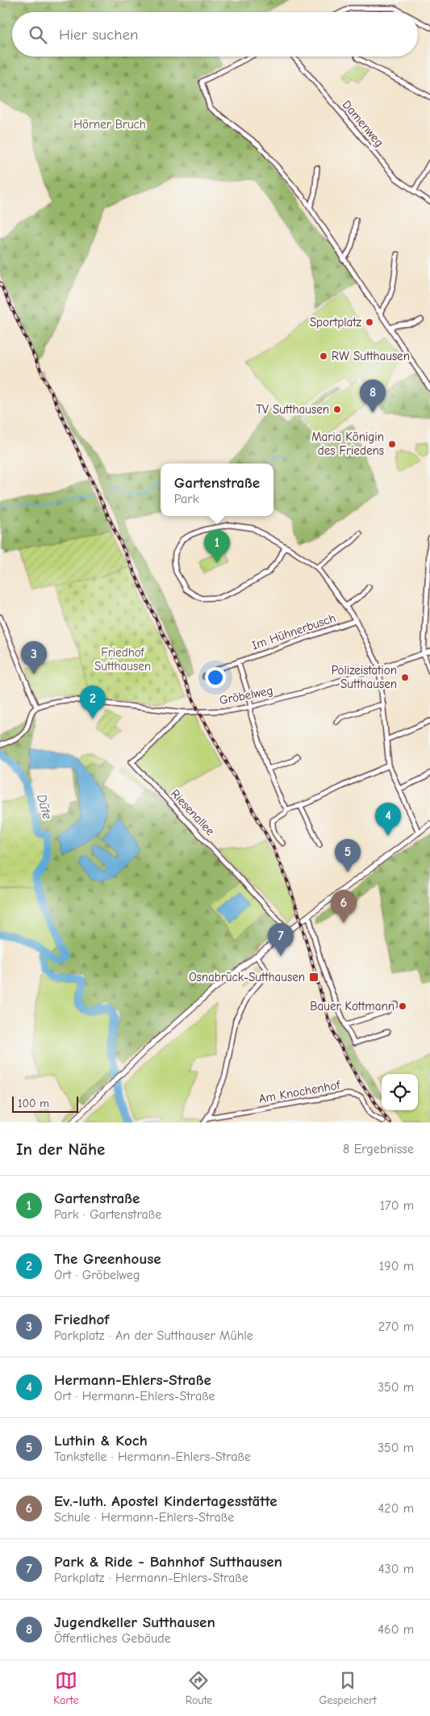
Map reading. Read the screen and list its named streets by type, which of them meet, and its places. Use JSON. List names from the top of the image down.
{
  "streets": {
    "street": [
      "Damenweg",
      "Im Hühnerbusch",
      "Gröbelweg",
      "Riesenallee",
      "Am Knochenhof"
    ]
  },
  "crossings": [
    ["Gröbelweg", "Riesenallee"]
  ],
  "water": ["Düte"],
  "parks": ["Hörner Bruch", "Friedhof Sutthausen"],
  "places": {
    "other": [
      "Sportplatz",
      "RW Sutthausen",
      "TV Sutthausen",
      "Maria Königin des Friedens",
      "Polizeistation Sutthausen",
      "Bauer Kottmann"
    ],
    "transit": ["Osnabrück-Sutthausen"]
  },
  "scale_bar": "100 m",
  "page": {
    "search": "Hier suchen",
    "pins": [
      "8",
      "1",
      "3",
      "2",
      "4",
      "5",
      "6",
      "7"
    ],
    "popup": ["Gartenstraße", "Park"],
    "scale": "100 m",
    "heading": ["In der Nähe", "8 Ergebnisse"],
    "list": [
      {
        "mark": "1",
        "name": "Gartenstraße",
        "note": "Park · Gartenstraße",
        "value": "170 m"
      },
      {
        "mark": "2",
        "name": "The Greenhouse",
        "note": "Ort · Gröbelweg",
        "value": "190 m"
      },
      {
        "mark": "3",
        "name": "Friedhof",
        "note": "Parkplatz · An der Sutthauser Mühle",
        "value": "270 m"
      },
      {
        "mark": "4",
        "name": "Hermann-Ehlers-Straße",
        "note": "Ort · Hermann-Ehlers-Straße",
        "value": "350 m"
      },
      {
        "mark": "5",
        "name": "Luthin & Koch",
        "note": "Tankstelle · Hermann-Ehlers-Straße",
        "value": "350 m"
      },
      {
        "mark": "6",
        "name": "Ev.-luth. Apostel Kindertagesstätte",
        "note": "Schule · Hermann-Ehlers-Straße",
        "value": "420 m"
      },
      {
        "mark": "7",
        "name": "Park & Ride - Bahnhof Sutthausen",
        "note": "Parkplatz · Hermann-Ehlers-Straße",
        "value": "430 m"
      },
      {
        "mark": "8",
        "name": "Jugendkeller Sutthausen",
        "note": "Öffentliches Gebäude",
        "value": "460 m"
      }
    ],
    "nav": ["Karte", "Route", "Gespeichert"]
  }
}
